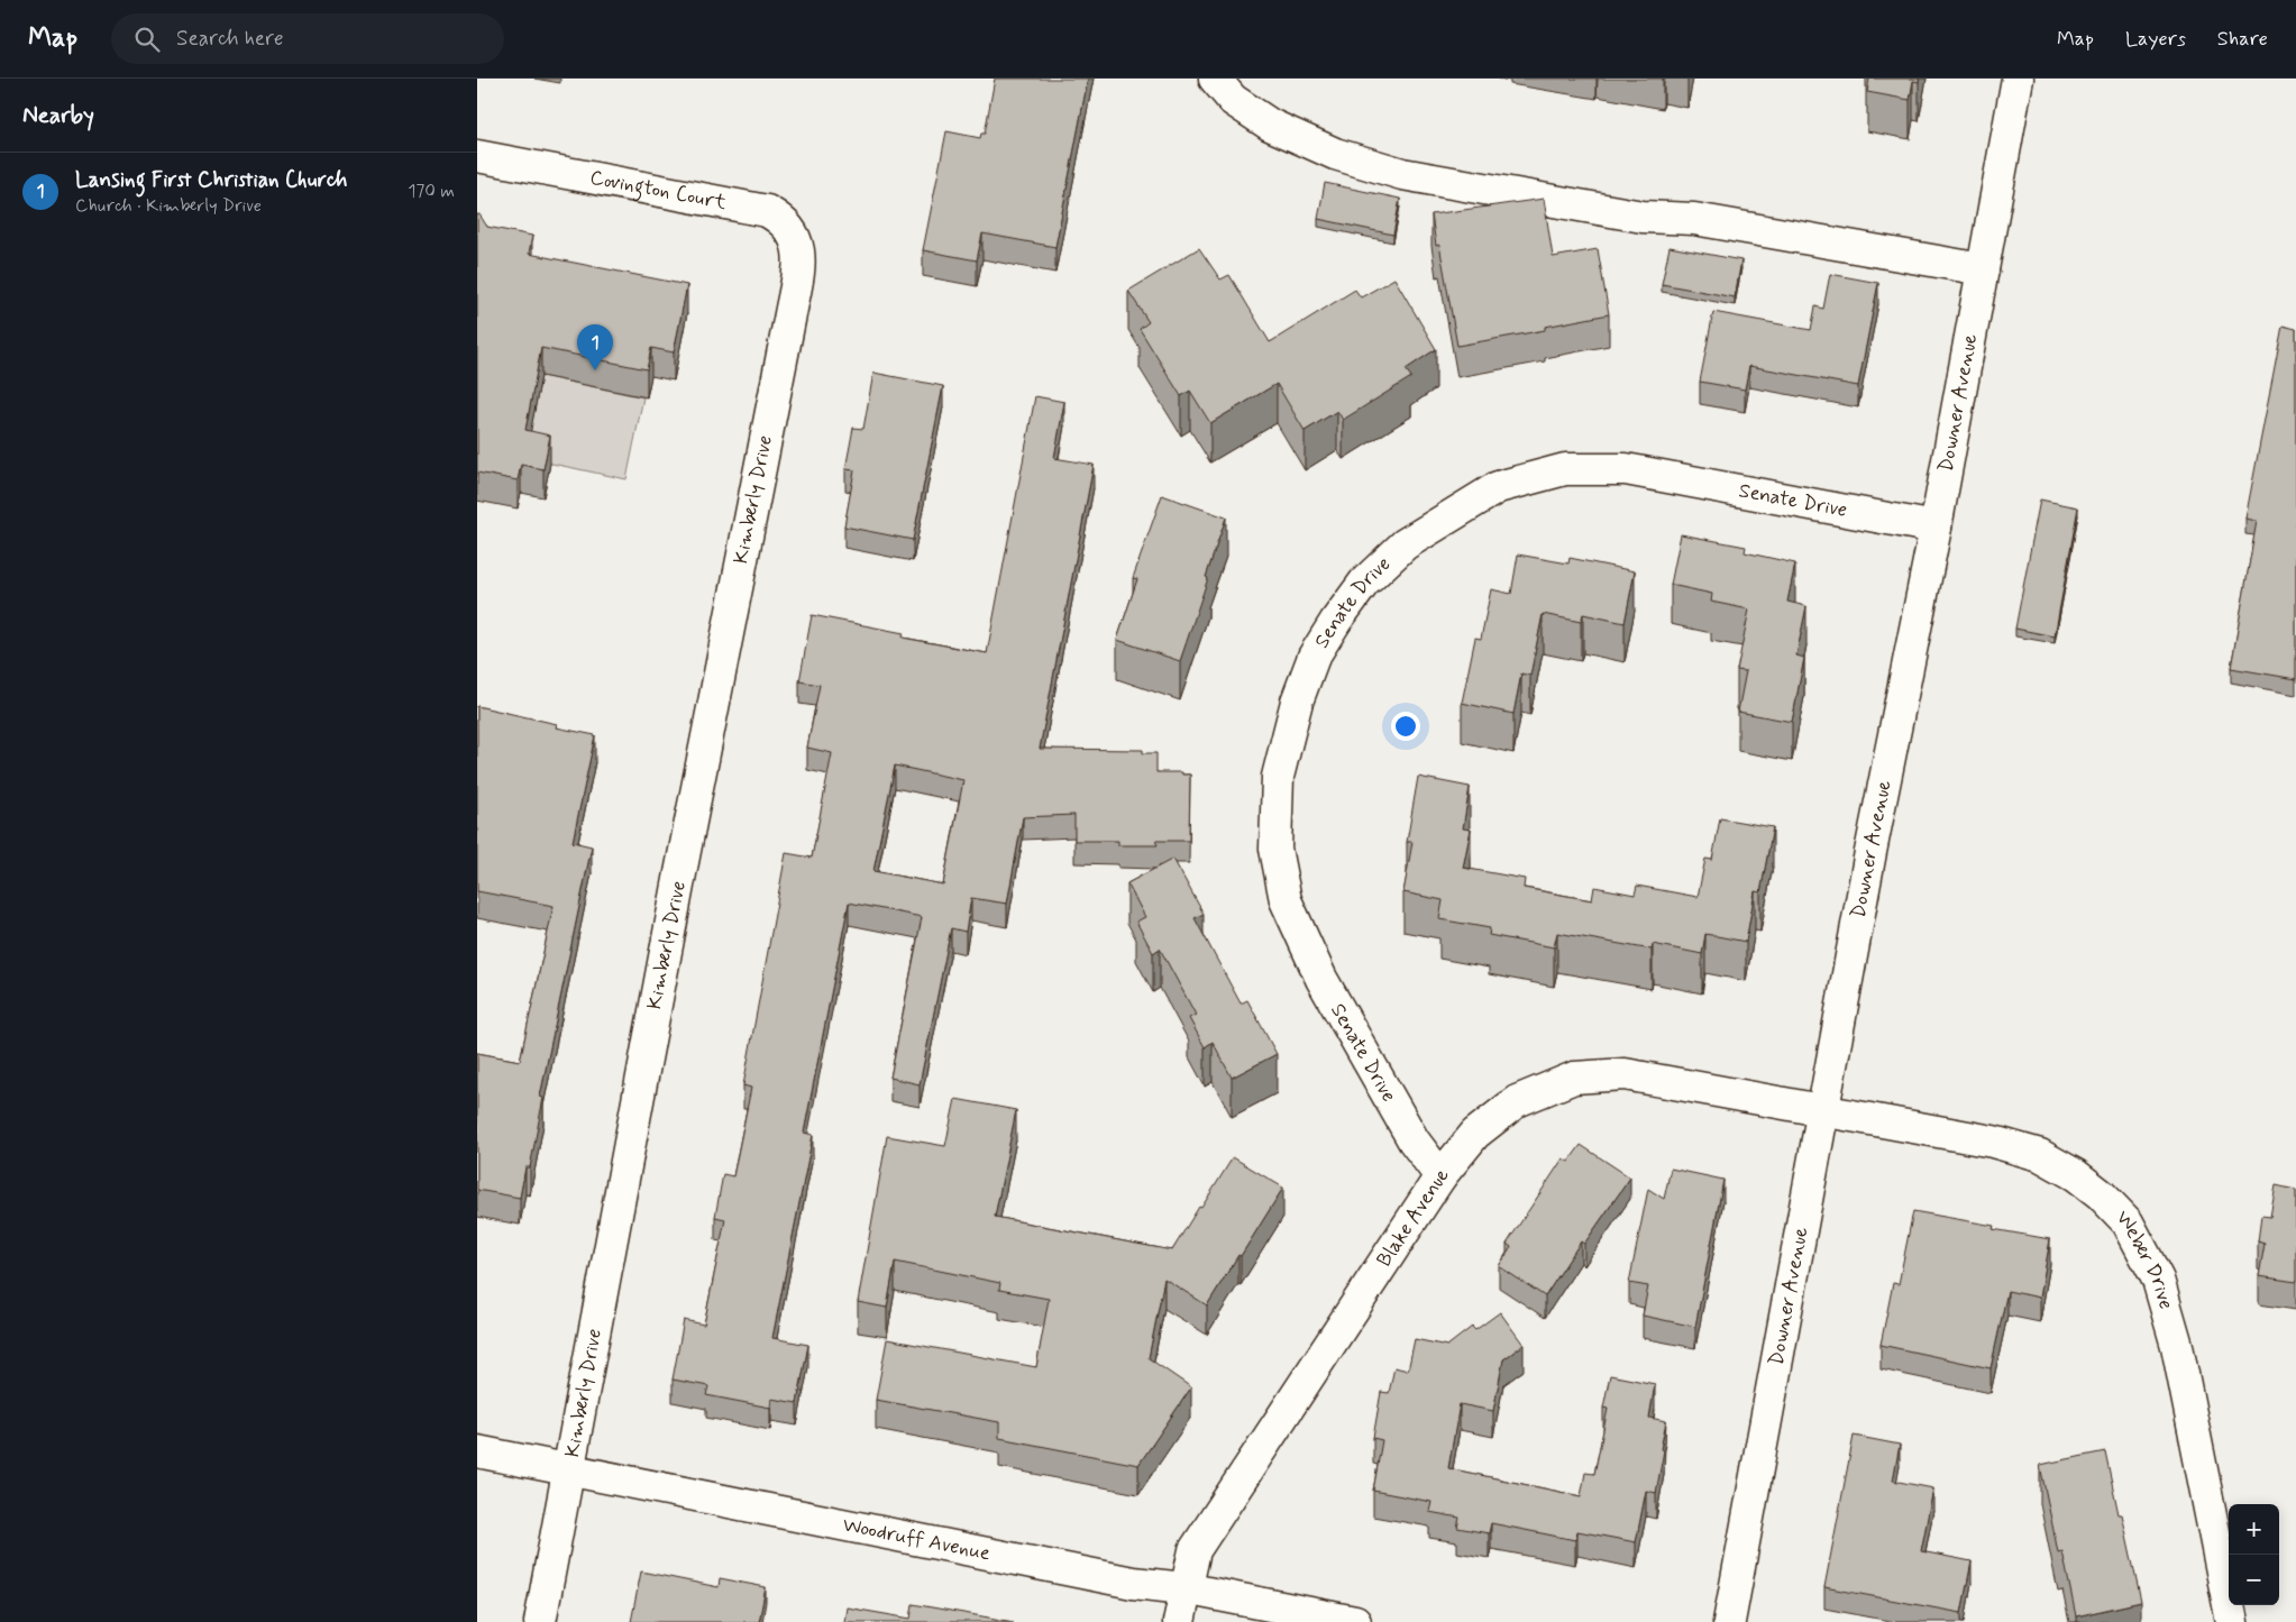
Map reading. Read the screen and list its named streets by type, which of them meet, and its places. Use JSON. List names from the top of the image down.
{
  "streets": {
    "street": [
      "Covington Court",
      "Downer Avenue",
      "Kimberly Drive",
      "Senate Drive",
      "Blake Avenue",
      "Weber Drive",
      "Woodruff Avenue"
    ]
  },
  "crossings": [
    ["Covington Court", "Kimberly Drive"],
    ["Downer Avenue", "Senate Drive"],
    ["Downer Avenue", "Blake Avenue"],
    ["Downer Avenue", "Weber Drive"],
    ["Kimberly Drive", "Woodruff Avenue"],
    ["Senate Drive", "Blake Avenue"],
    ["Blake Avenue", "Weber Drive"],
    ["Blake Avenue", "Woodruff Avenue"]
  ],
  "page": {
    "header": "Map",
    "search": "Search here",
    "nav": ["Map", "Layers", "Share"],
    "heading": "Nearby",
    "list": [
      {
        "mark": "1",
        "name": "Lansing First Christian Church",
        "note": "Church · Kimberly Drive",
        "value": "170 m"
      }
    ],
    "pins": "1",
    "map_buttons": ["+", "−"]
  }
}
